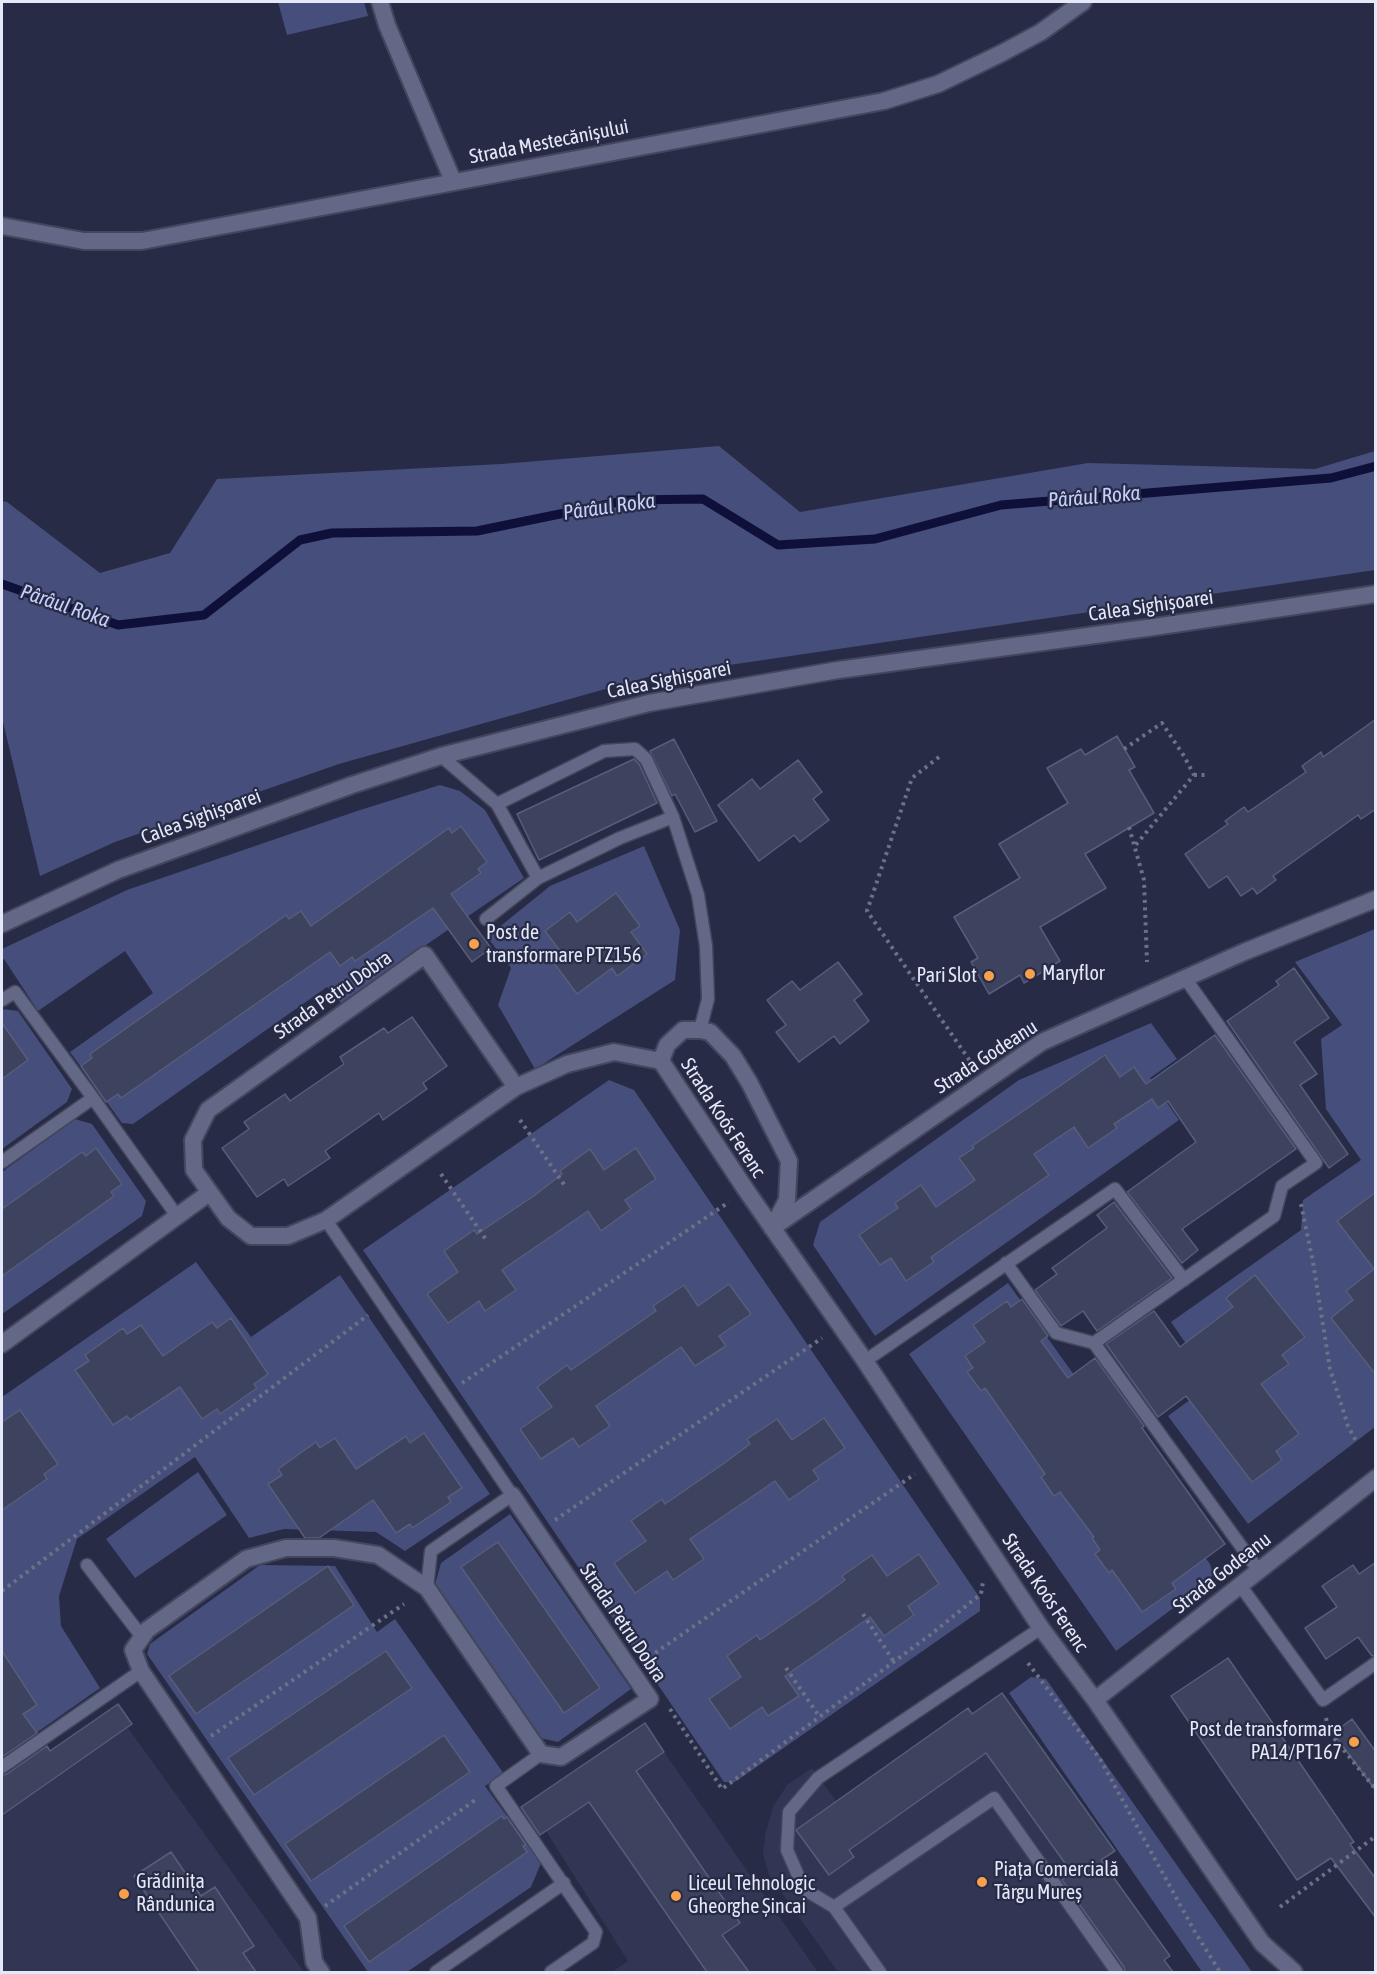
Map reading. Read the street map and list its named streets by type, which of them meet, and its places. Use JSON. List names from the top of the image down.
{
  "streets": {
    "street": [
      "Strada Mestecănișului",
      "Calea Sighișoarei",
      "Strada Petru Dobra",
      "Strada Godeanu",
      "Strada Koós Ferenc"
    ]
  },
  "crossings": [
    ["Strada Petru Dobra", "Strada Koós Ferenc"],
    ["Strada Godeanu", "Strada Koós Ferenc"]
  ],
  "water": ["Pârâul Roka"],
  "places": [
    "Post de transformare PTZ156",
    "Maryflor",
    "Pari Slot",
    "Post de transformare PA14/PT167",
    "Piața Comercială Târgu Mureș",
    "Grădinița Rândunica",
    "Liceul Tehnologic Gheorghe Șincai"
  ]
}
